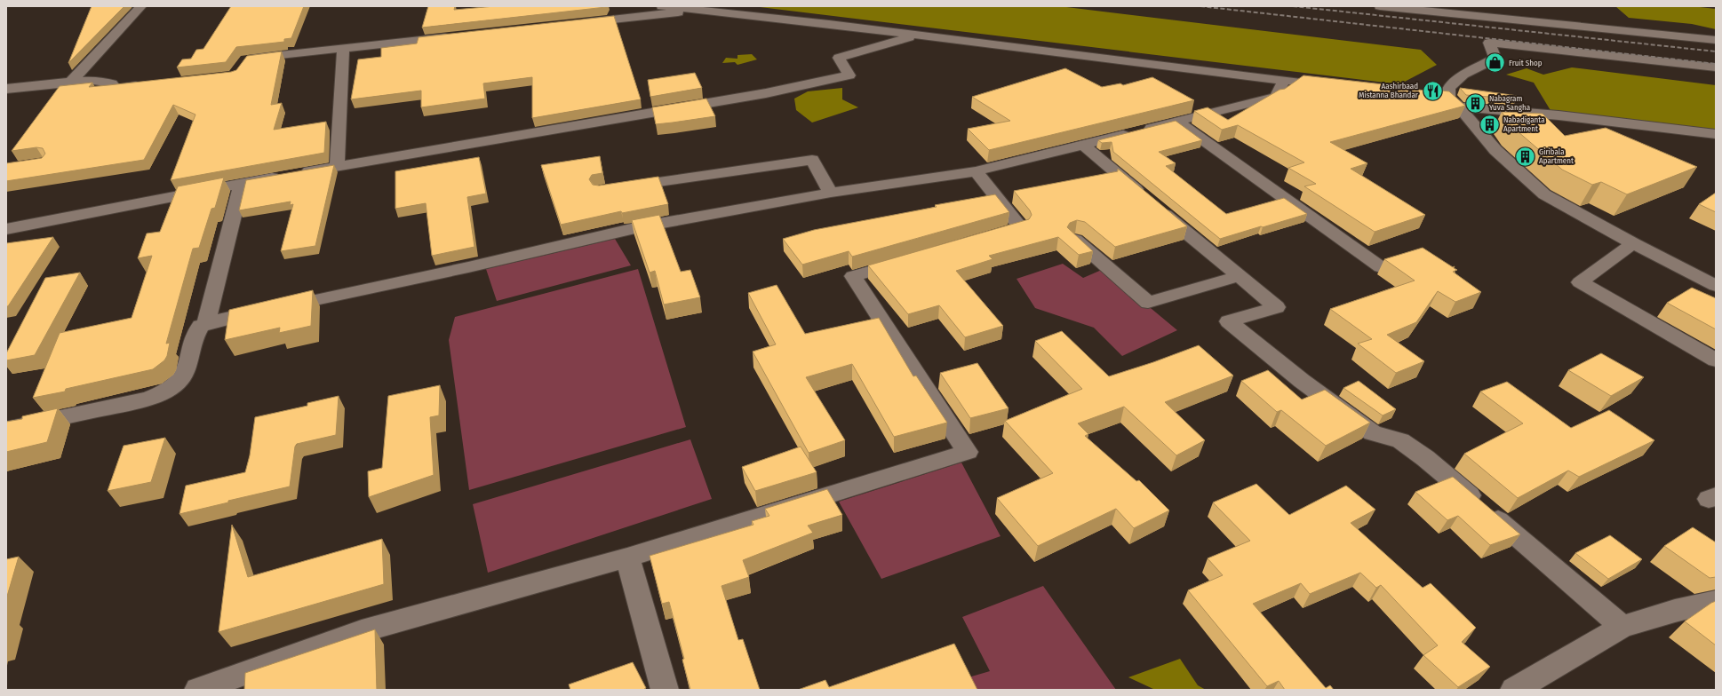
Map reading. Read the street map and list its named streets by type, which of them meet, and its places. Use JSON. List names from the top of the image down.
{
  "places": {
    "shop": ["Fruit Shop"],
    "restaurant": ["Aashirbaad Mistanna Bhandar"],
    "building": ["Nabagram Yuva Sangha", "Nabadiganta Apartment", "Giribala Apartment"]
  }
}
